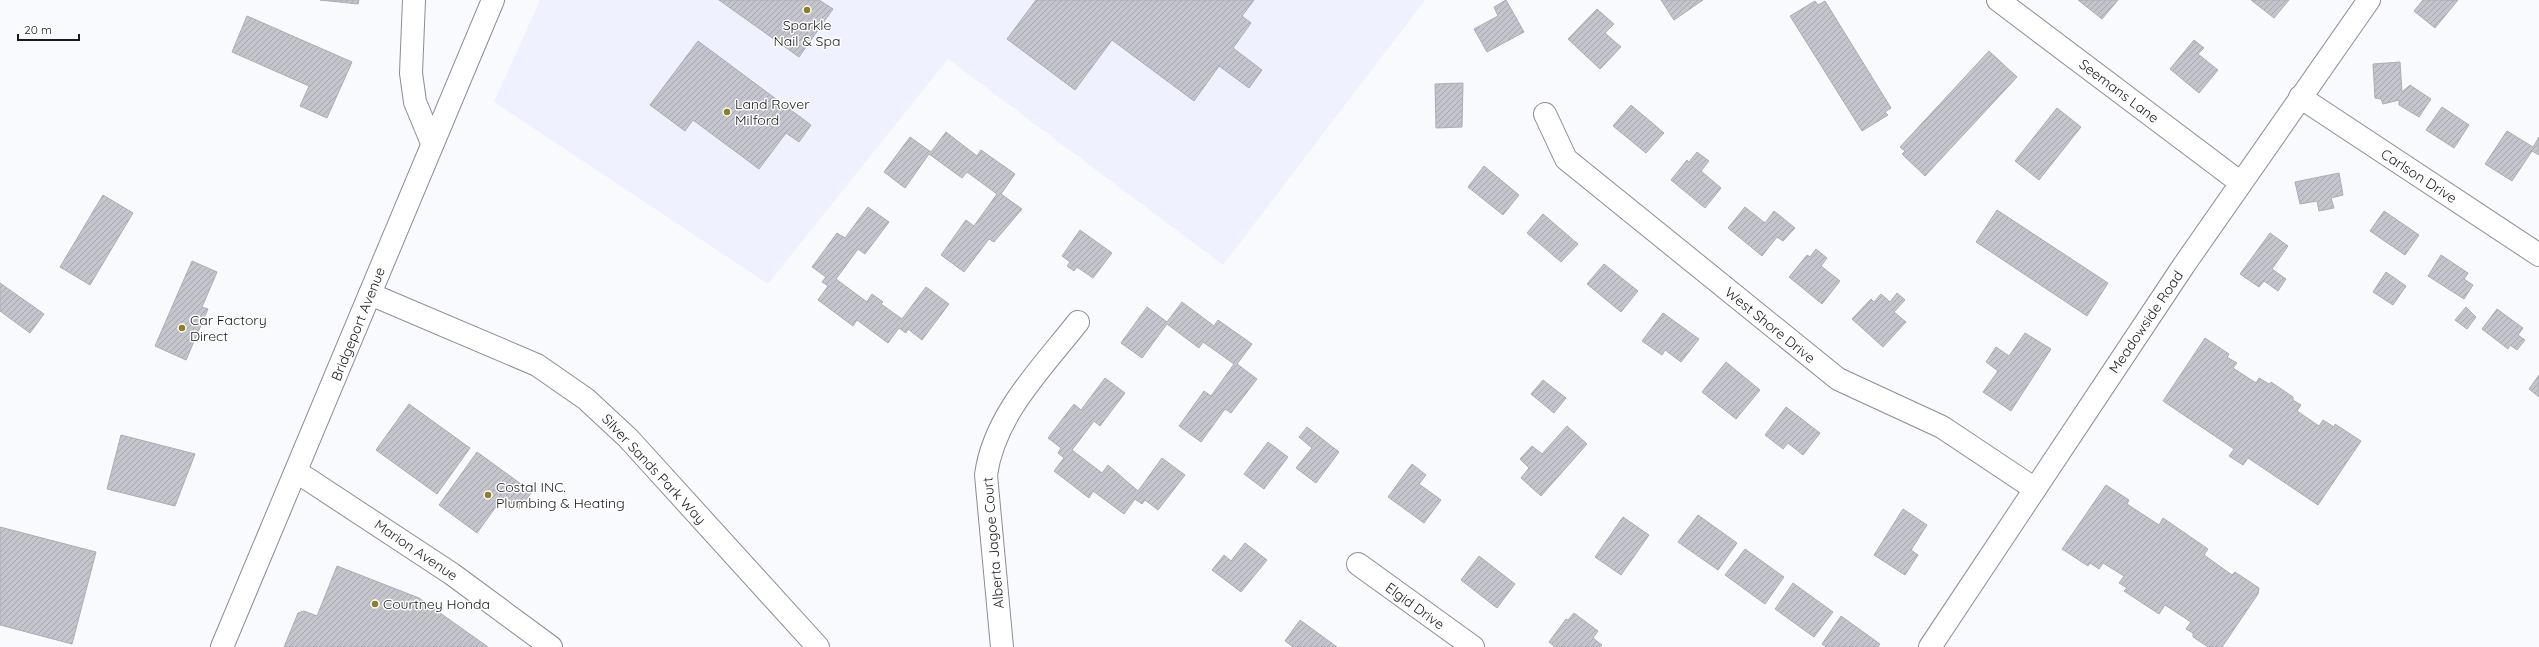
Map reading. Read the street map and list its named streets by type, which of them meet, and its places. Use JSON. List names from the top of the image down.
{
  "streets": {
    "street": [
      "Seemans Lane",
      "Carlson Drive",
      "Meadowside Road",
      "Bridgeport Avenue",
      "West Shore Drive",
      "Silver Sands Park Way",
      "Alberta Jagoe Court",
      "Marion Avenue",
      "Elgid Drive"
    ]
  },
  "crossings": [
    ["Seemans Lane", "Meadowside Road"],
    ["Carlson Drive", "Meadowside Road"],
    ["Meadowside Road", "West Shore Drive"],
    ["Bridgeport Avenue", "Silver Sands Park Way"],
    ["Bridgeport Avenue", "Marion Avenue"]
  ],
  "places": [
    "Sparkle Nail & Spa",
    "Land Rover Milford",
    "Car Factory Direct",
    "Costal INC. Plumbing & Heating",
    "Courtney Honda"
  ],
  "scale_bar": "20 m"
}
